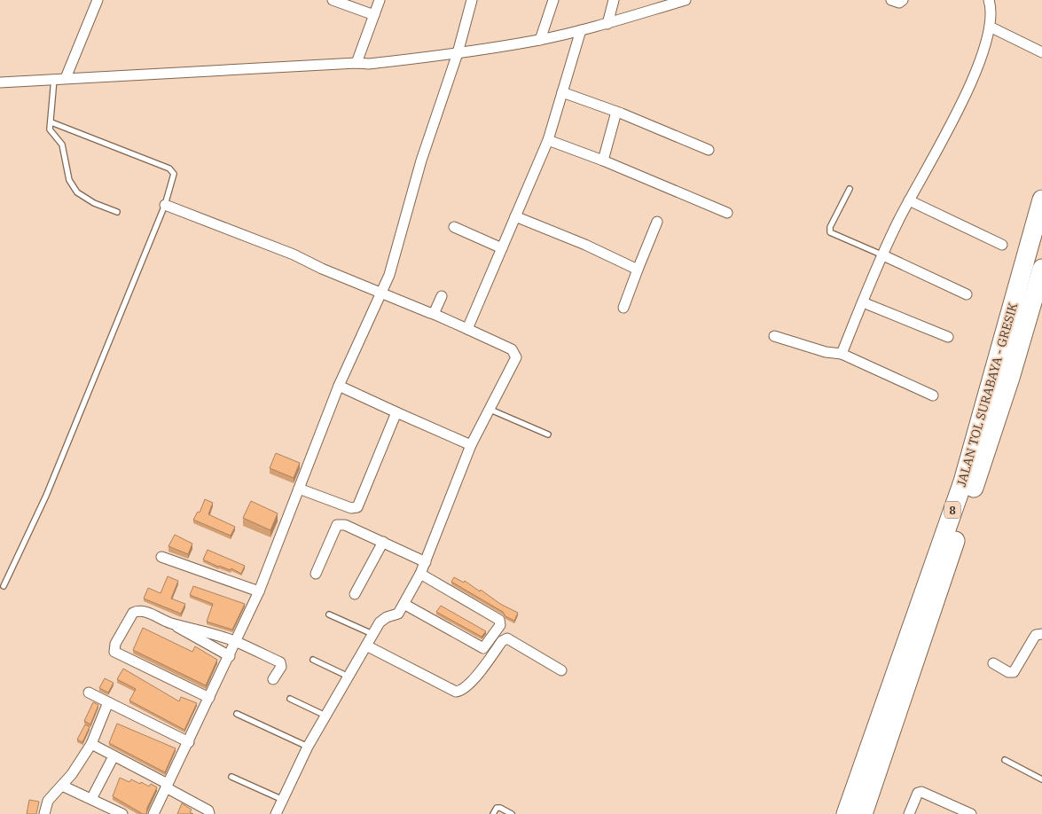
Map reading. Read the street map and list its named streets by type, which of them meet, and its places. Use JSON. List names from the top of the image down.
{
  "streets": {
    "highway": ["JALAN TOL SURABAYA - GRESIK", "8"]
  }
}
